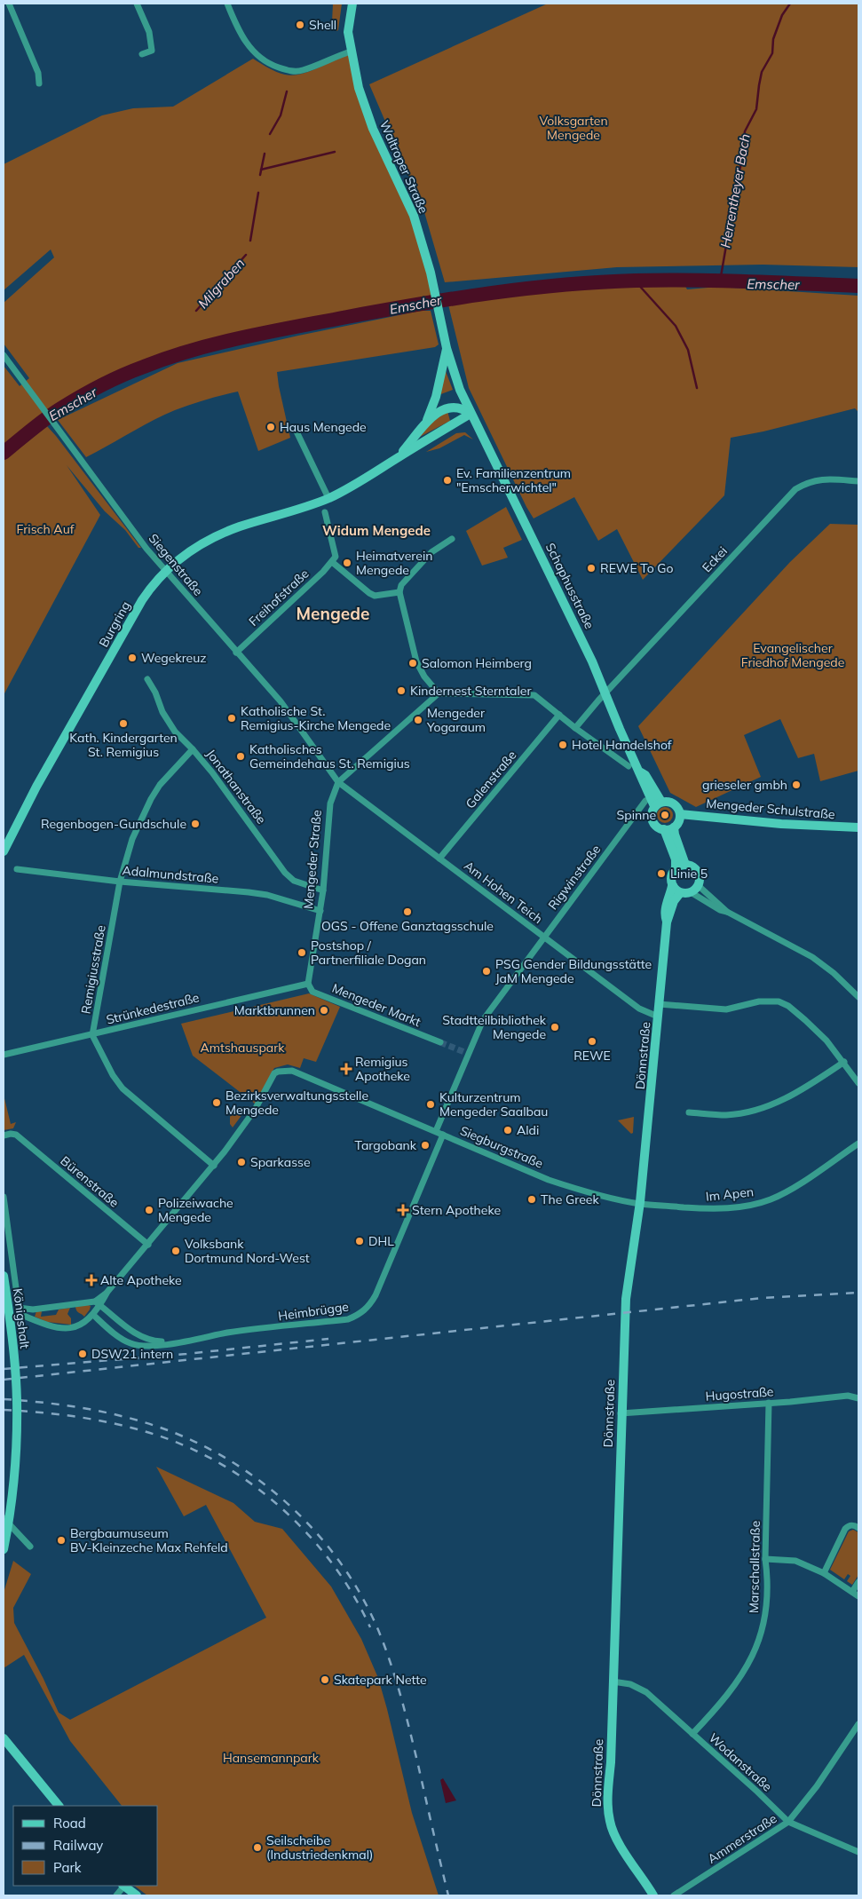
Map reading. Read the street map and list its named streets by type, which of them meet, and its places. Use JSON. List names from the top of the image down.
{
  "streets": {
    "main road": [
      "Waltroper Straße",
      "Schaphusstraße",
      "Burgring",
      "Mengeder Schulstraße",
      "Dönnstraße",
      "Königshalt"
    ],
    "street": [
      "Eckei",
      "Siegenstraße",
      "Freihofstraße",
      "Galenstraße",
      "Jonathanstraße",
      "Mengeder Straße",
      "Adalmundstraße",
      "Rigwinstraße",
      "Am Hohen Teich",
      "Remigiusstraße",
      "Mengeder Markt",
      "Strünkedestraße",
      "Siegburgstraße",
      "Bürenstraße",
      "Im Apen",
      "Heimbrügge",
      "Hugostraße",
      "Marschallstraße",
      "Wodanstraße",
      "Ammerstraße"
    ]
  },
  "crossings": [
    ["Waltroper Straße", "Schaphusstraße"],
    ["Eckei", "Schaphusstraße"],
    ["Siegenstraße", "Freihofstraße"],
    ["Siegenstraße", "Burgring"],
    ["Siegenstraße", "Mengeder Straße"],
    ["Siegenstraße", "Am Hohen Teich"],
    ["Schaphusstraße", "Mengeder Schulstraße"],
    ["Galenstraße", "Am Hohen Teich"],
    ["Jonathanstraße", "Mengeder Straße"],
    ["Jonathanstraße", "Remigiusstraße"],
    ["Mengeder Straße", "Adalmundstraße"],
    ["Mengeder Straße", "Am Hohen Teich"],
    ["Mengeder Straße", "Mengeder Markt"],
    ["Mengeder Straße", "Strünkedestraße"],
    ["Adalmundstraße", "Remigiusstraße"],
    ["Rigwinstraße", "Am Hohen Teich"],
    ["Rigwinstraße", "Siegburgstraße"],
    ["Am Hohen Teich", "Dönnstraße"],
    ["Remigiusstraße", "Strünkedestraße"],
    ["Mengeder Markt", "Strünkedestraße"],
    ["Dönnstraße", "Siegburgstraße"],
    ["Dönnstraße", "Im Apen"],
    ["Dönnstraße", "Hugostraße"],
    ["Dönnstraße", "Wodanstraße"],
    ["Siegburgstraße", "Im Apen"],
    ["Siegburgstraße", "Heimbrügge"],
    ["Hugostraße", "Marschallstraße"],
    ["Marschallstraße", "Wodanstraße"],
    ["Wodanstraße", "Ammerstraße"]
  ],
  "districts": ["Widum Mengede", "Mengede"],
  "water": ["Herrentheyer Bach", "Milgraben", "Emscher"],
  "parks": [
    "Volksgarten Mengede",
    "Frisch Auf",
    "Evangelischer Friedhof Mengede",
    "Amtshauspark",
    "Hansemannpark"
  ],
  "places": {
    "other": [
      "Shell",
      "Haus Mengede",
      "Ev. Familienzentrum \"Emscherwichtel\"",
      "Heimatverein Mengede",
      "REWE To Go",
      "Wegekreuz",
      "Salomon Heimberg",
      "Kindernest Sterntaler",
      "Katholische St. Remigius-Kirche Mengede",
      "Mengeder Yogaraum",
      "Kath. Kindergarten St. Remigius",
      "Hotel Handelshof",
      "Katholisches Gemeindehaus St. Remigius",
      "grieseler gmbh",
      "Spinne",
      "Regenbogen-Gundschule",
      "Linie 5",
      "OGS - Offene Ganztagsschule",
      "Postshop / Partnerfiliale Dogan",
      "PSG Gender Bildungsstätte JaM Mengede",
      "Marktbrunnen",
      "Stadtteilbibliothek Mengede",
      "REWE",
      "Bezirksverwaltungsstelle Mengede",
      "Kulturzentrum Mengeder Saalbau",
      "Aldi",
      "Targobank",
      "Sparkasse",
      "The Greek",
      "Polizeiwache Mengede",
      "DHL",
      "Volksbank Dortmund Nord-West",
      "DSW21 intern",
      "Bergbaumuseum BV-Kleinzeche Max Rehfeld",
      "Skatepark Nette",
      "Seilscheibe (Industriedenkmal)"
    ],
    "health": ["Remigius Apotheke", "Stern Apotheke", "Alte Apotheke"]
  },
  "legend": ["Road", "Railway", "Park"]
}
